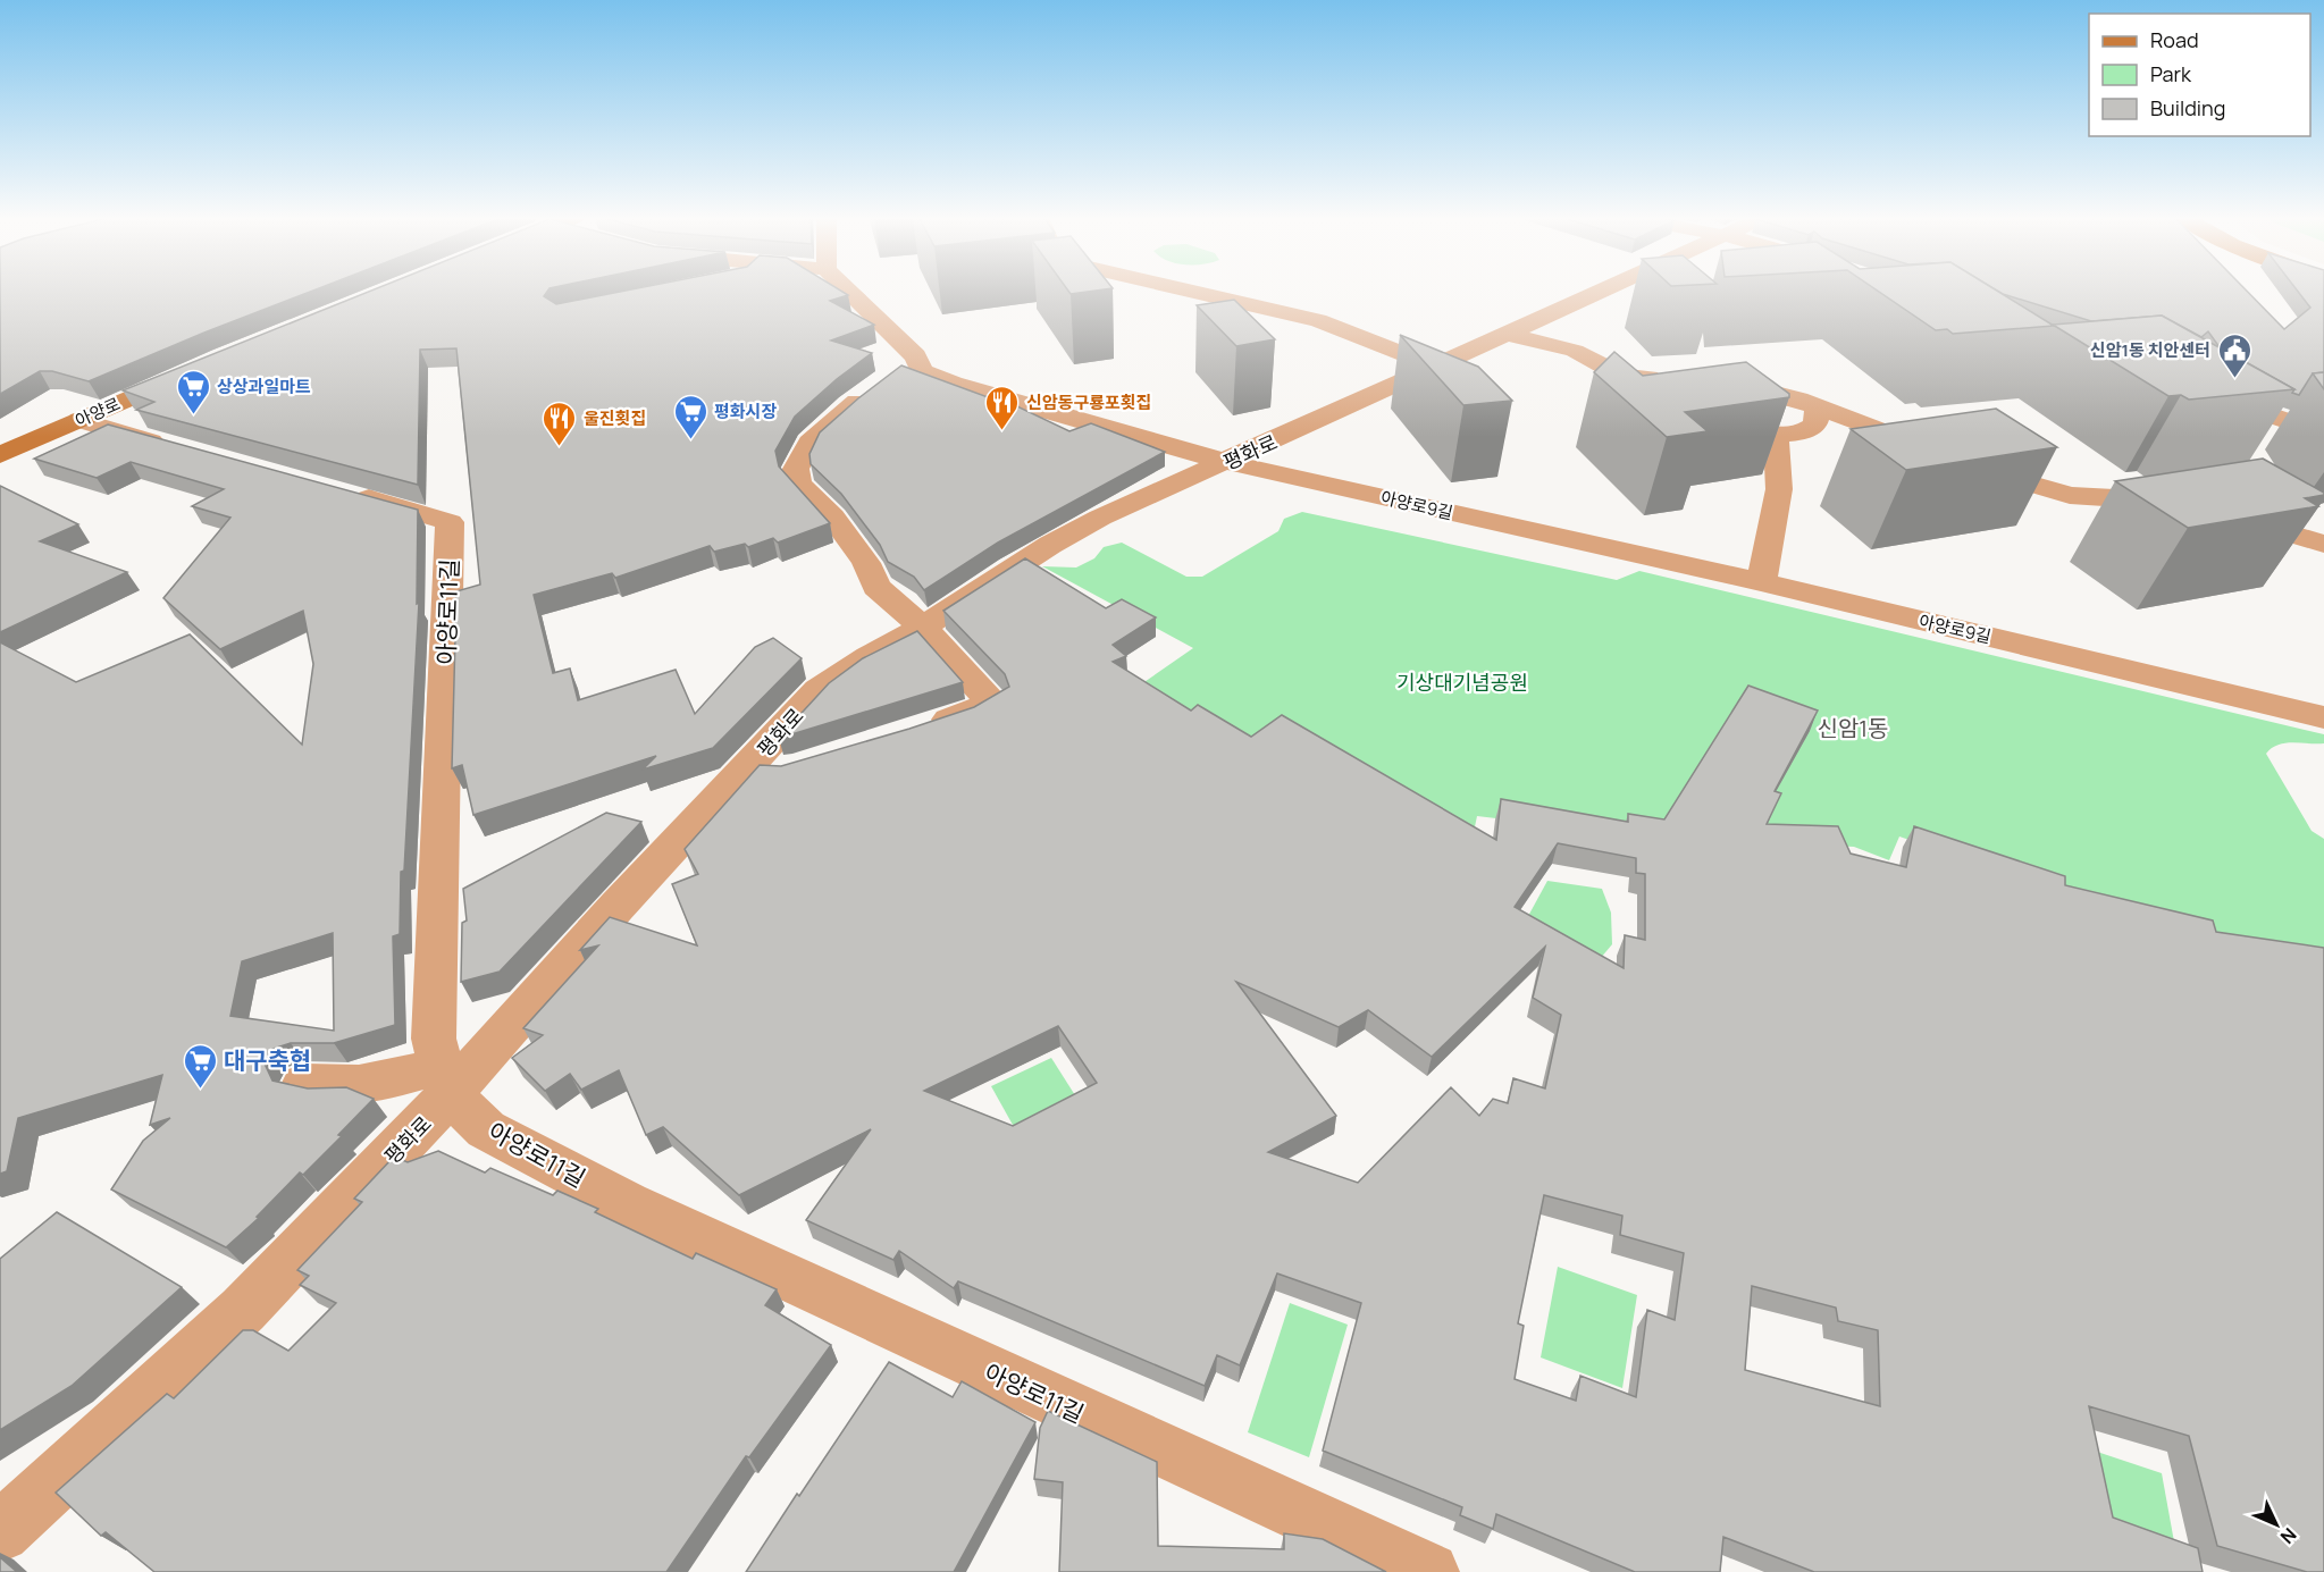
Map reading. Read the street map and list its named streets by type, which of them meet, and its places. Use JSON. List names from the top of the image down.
{
  "streets": {
    "main road": ["아양로"],
    "street": ["평화로", "아양로9길", "아양로11길"]
  },
  "crossings": [
    ["평화로", "아양로9길"],
    ["평화로", "아양로11길"]
  ],
  "districts": ["신암1동"],
  "parks": ["기상대기념공원"],
  "places": {
    "public building": ["신암1동 치안센터"],
    "supermarket": ["상상과일마트", "평화시장", "대구축협"],
    "restaurant": ["신암동구룡포횟집", "울진횟집"]
  },
  "legend": ["Road", "Park", "Building"],
  "north": "bottom right"
}
